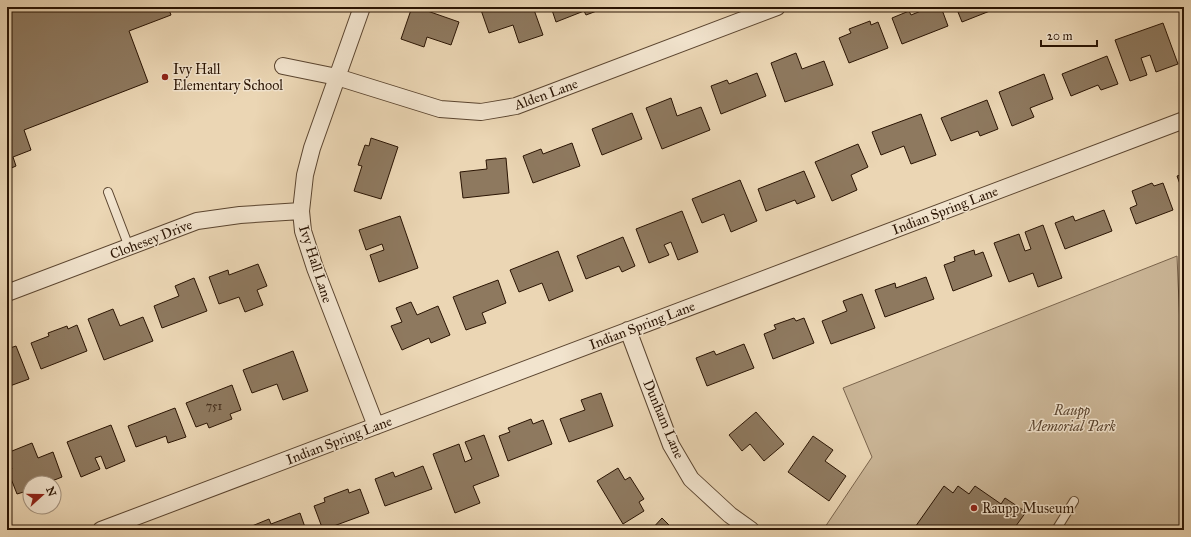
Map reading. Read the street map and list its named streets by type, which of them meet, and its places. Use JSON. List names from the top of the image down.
{
  "streets": {
    "street": [
      "Alden Lane",
      "Indian Spring Lane",
      "Clohesey Drive",
      "Ivy Hall Lane",
      "Dunham Lane"
    ]
  },
  "crossings": [
    ["Alden Lane", "Ivy Hall Lane"],
    ["Indian Spring Lane", "Ivy Hall Lane"],
    ["Indian Spring Lane", "Dunham Lane"],
    ["Clohesey Drive", "Ivy Hall Lane"]
  ],
  "parks": ["Raupp Memorial Park"],
  "places": ["Ivy Hall Elementary School", "Raupp Museum"],
  "house_numbers": ["751"],
  "scale_bar": "20 m",
  "north": "right"
}
